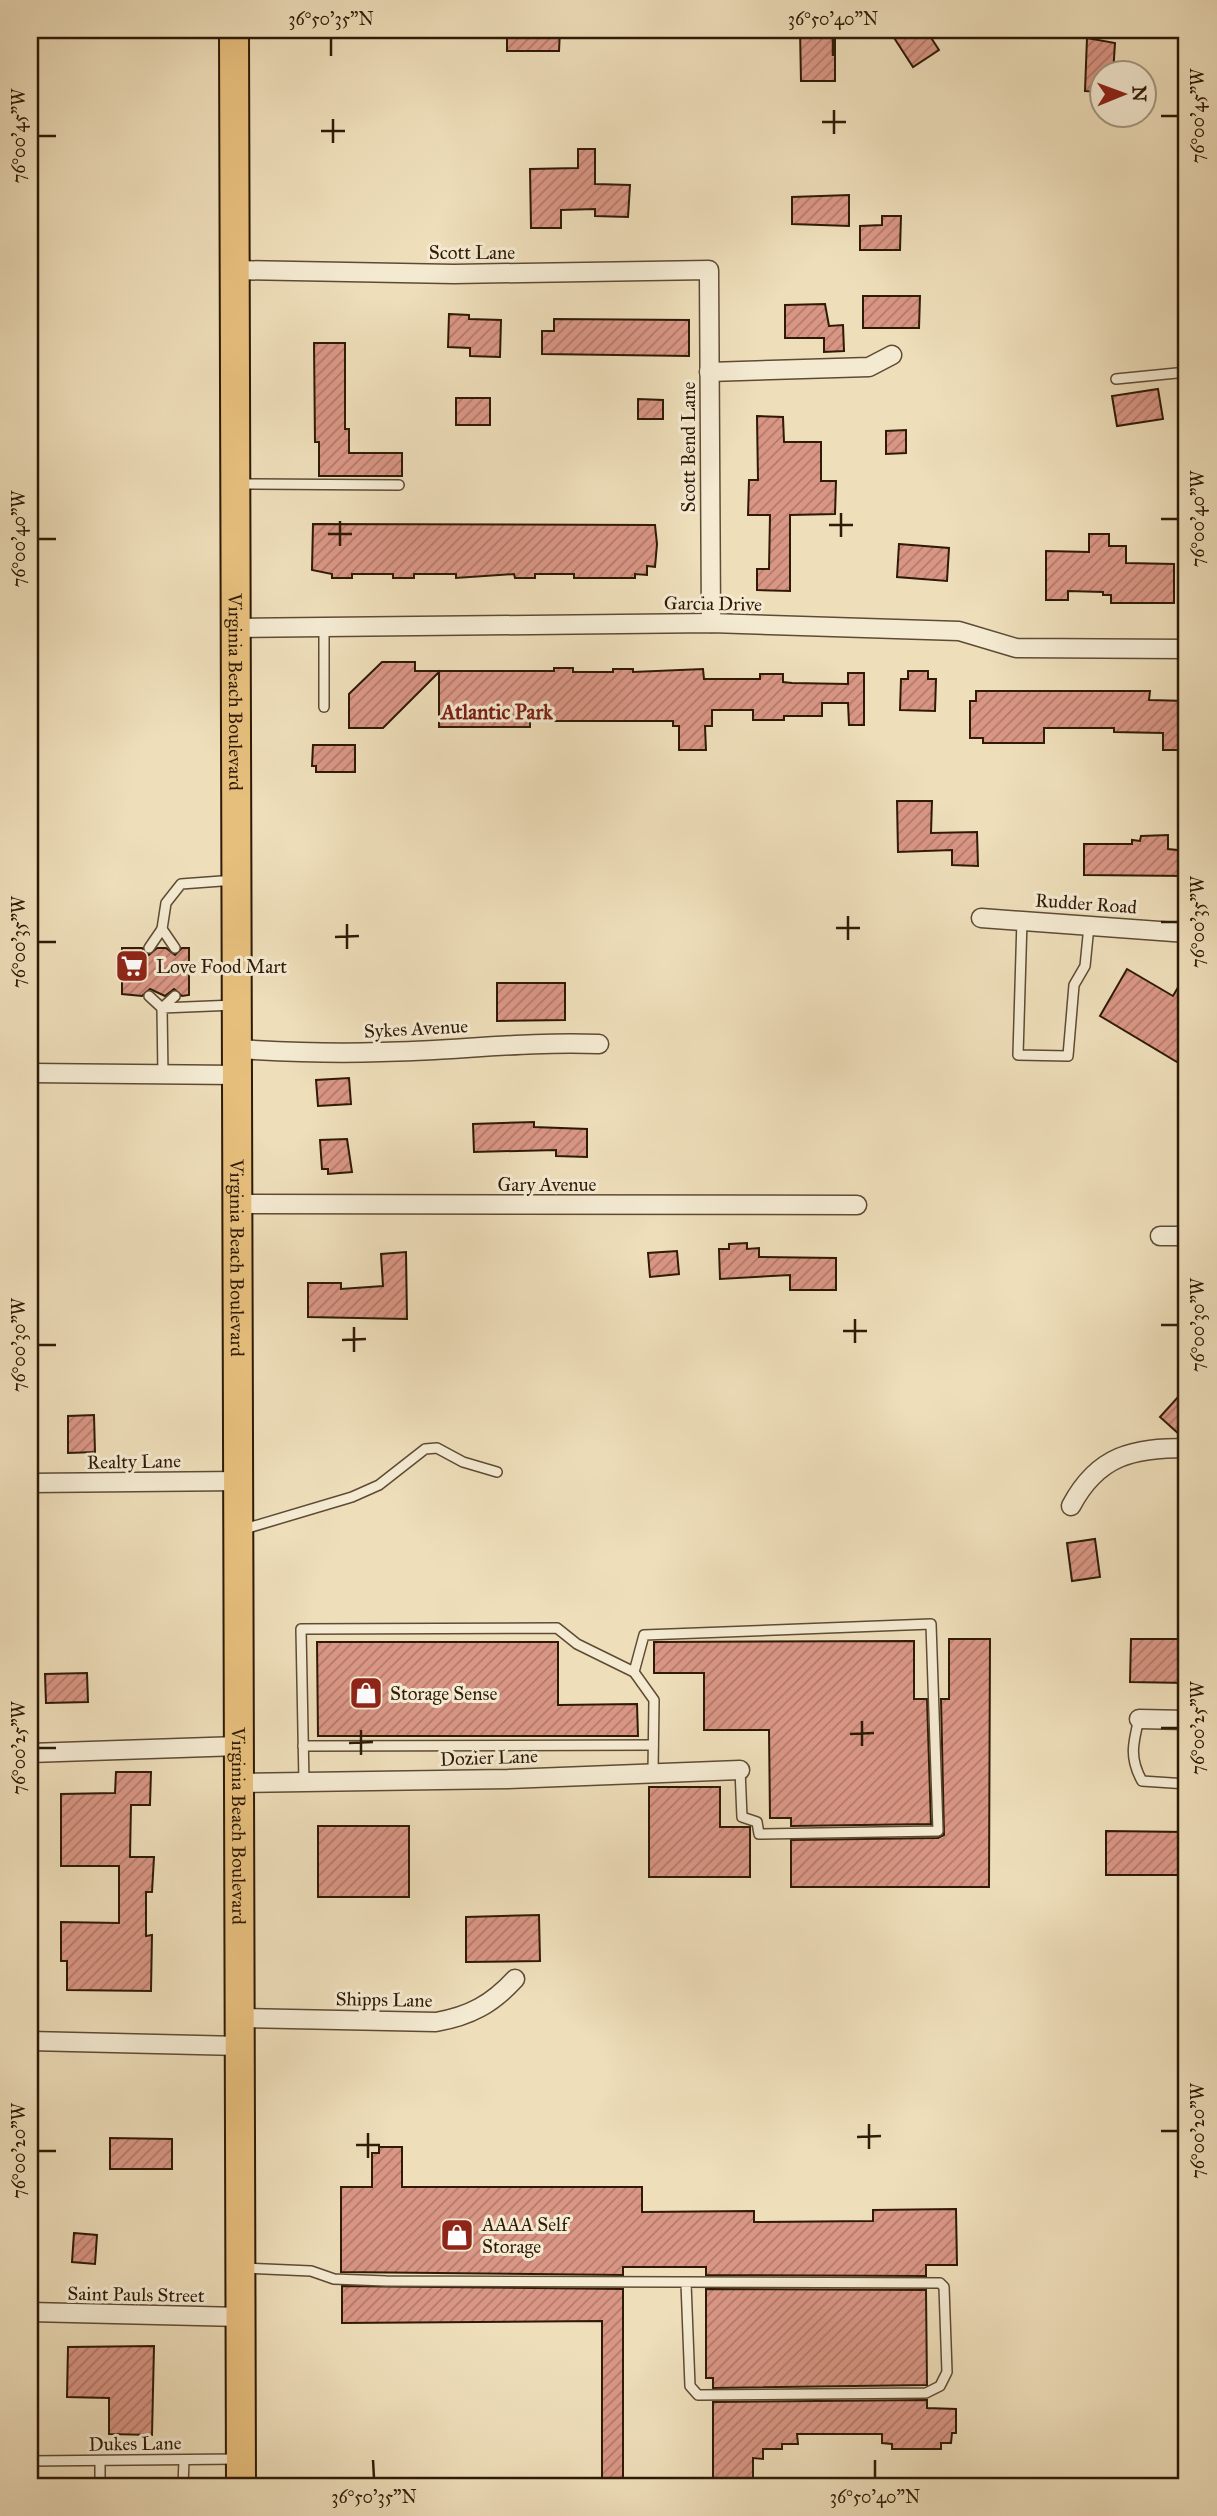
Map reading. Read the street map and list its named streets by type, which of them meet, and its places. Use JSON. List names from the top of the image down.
{
  "streets": {
    "main road": ["Virginia Beach Boulevard"],
    "street": [
      "Scott Lane",
      "Scott Bend Lane",
      "Garcia Drive",
      "Rudder Road",
      "Sykes Avenue",
      "Gary Avenue",
      "Realty Lane",
      "Dozier Lane",
      "Shipps Lane",
      "Saint Pauls Street"
    ],
    "lane": ["Dukes Lane"]
  },
  "crossings": [
    ["Scott Lane", "Scott Bend Lane"],
    ["Scott Lane", "Virginia Beach Boulevard"],
    ["Scott Bend Lane", "Garcia Drive"],
    ["Garcia Drive", "Virginia Beach Boulevard"],
    ["Virginia Beach Boulevard", "Sykes Avenue"],
    ["Virginia Beach Boulevard", "Gary Avenue"],
    ["Virginia Beach Boulevard", "Realty Lane"],
    ["Virginia Beach Boulevard", "Dozier Lane"],
    ["Virginia Beach Boulevard", "Shipps Lane"],
    ["Virginia Beach Boulevard", "Saint Pauls Street"],
    ["Virginia Beach Boulevard", "Dukes Lane"]
  ],
  "districts": ["Atlantic Park"],
  "places": {
    "supermarket": ["Love Food Mart"],
    "shop": ["Storage Sense", "AAAA Self Storage"]
  },
  "north": "right",
  "coordinates": [
    "36°50'35\"N",
    "36°50'40\"N",
    "76°00'45\"W",
    "76°00'40\"W",
    "76°00'35\"W",
    "76°00'30\"W",
    "76°00'25\"W",
    "76°00'20\"W"
  ]
}
